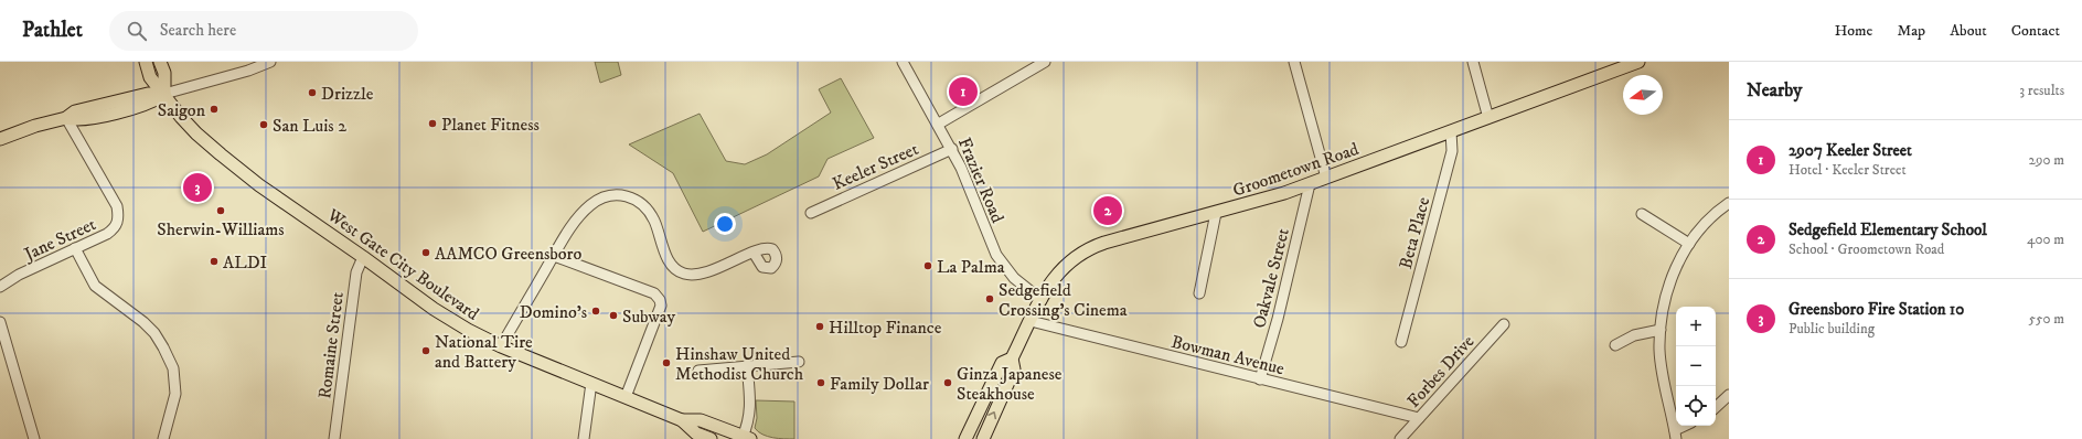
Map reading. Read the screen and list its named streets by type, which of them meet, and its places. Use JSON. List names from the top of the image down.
{
  "streets": {
    "main road": ["Groometown Road", "West Gate City Boulevard"],
    "street": [
      "Keeler Street",
      "Frazier Road",
      "Beta Place",
      "Jane Street",
      "Oakvale Street",
      "Romaine Street",
      "Bowman Avenue",
      "Forbes Drive"
    ]
  },
  "crossings": [
    ["Keeler Street", "Frazier Road"],
    ["Groometown Road", "Frazier Road"],
    ["Groometown Road", "Beta Place"],
    ["Groometown Road", "Oakvale Street"],
    ["Groometown Road", "Bowman Avenue"],
    ["West Gate City Boulevard", "Romaine Street"],
    ["Oakvale Street", "Bowman Avenue"],
    ["Bowman Avenue", "Forbes Drive"]
  ],
  "places": [
    "Drizzle",
    "Saigon",
    "Planet Fitness",
    "San Luis 2",
    "Sherwin-Williams",
    "AAMCO Greensboro",
    "ALDI",
    "La Palma",
    "Sedgefield Crossing's Cinema",
    "Domino's",
    "Subway",
    "Hilltop Finance",
    "National Tire and Battery",
    "Hinshaw United Methodist Church",
    "Family Dollar",
    "Ginza Japanese Steakhouse"
  ],
  "north": "left",
  "page": {
    "header": "Pathlet",
    "search": "Search here",
    "nav": [
      "Home",
      "Map",
      "About",
      "Contact"
    ],
    "heading": ["Nearby", "3 results"],
    "pins": ["1", "3", "2"],
    "list": [
      {
        "mark": "1",
        "name": "2907 Keeler Street",
        "note": "Hotel · Keeler Street",
        "value": "290 m"
      },
      {
        "mark": "2",
        "name": "Sedgefield Elementary School",
        "note": "School · Groometown Road",
        "value": "400 m"
      },
      {
        "mark": "3",
        "name": "Greensboro Fire Station 10",
        "note": "Public building",
        "value": "550 m"
      }
    ],
    "map_buttons": ["+", "−"]
  }
}
